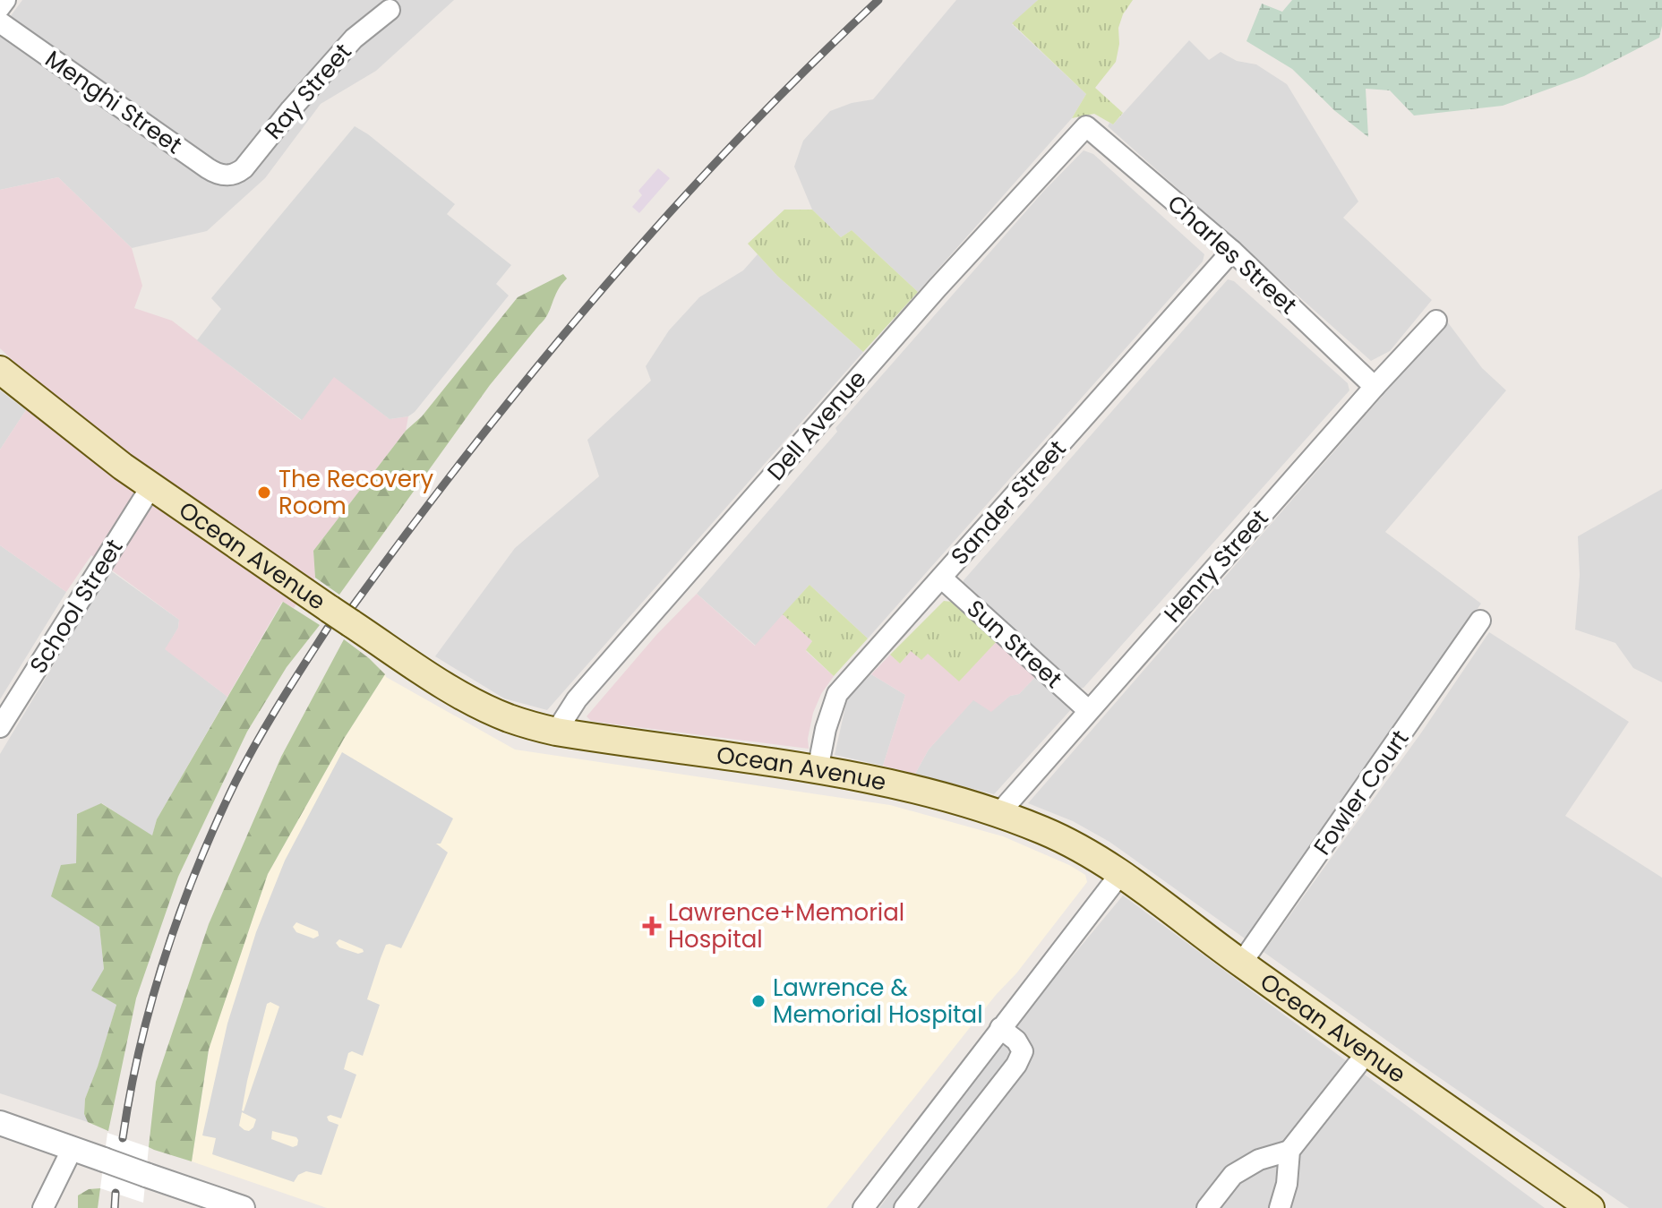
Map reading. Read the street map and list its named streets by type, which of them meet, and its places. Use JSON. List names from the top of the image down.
{
  "streets": {
    "main road": ["Ocean Avenue"],
    "street": [
      "Ray Street",
      "Menghi Street",
      "Charles Street",
      "Dell Avenue",
      "Sander Street",
      "Henry Street",
      "School Street",
      "Sun Street",
      "Fowler Court"
    ]
  },
  "crossings": [
    ["Ray Street", "Menghi Street"],
    ["Charles Street", "Dell Avenue"],
    ["Charles Street", "Sander Street"],
    ["Charles Street", "Henry Street"],
    ["Dell Avenue", "Ocean Avenue"],
    ["Sander Street", "Ocean Avenue"],
    ["Sander Street", "Sun Street"],
    ["Ocean Avenue", "Henry Street"],
    ["Ocean Avenue", "School Street"],
    ["Ocean Avenue", "Fowler Court"],
    ["Henry Street", "Sun Street"]
  ],
  "places": {
    "other": ["The Recovery Room", "Lawrence & Memorial Hospital"],
    "health": ["Lawrence+Memorial Hospital"]
  }
}
